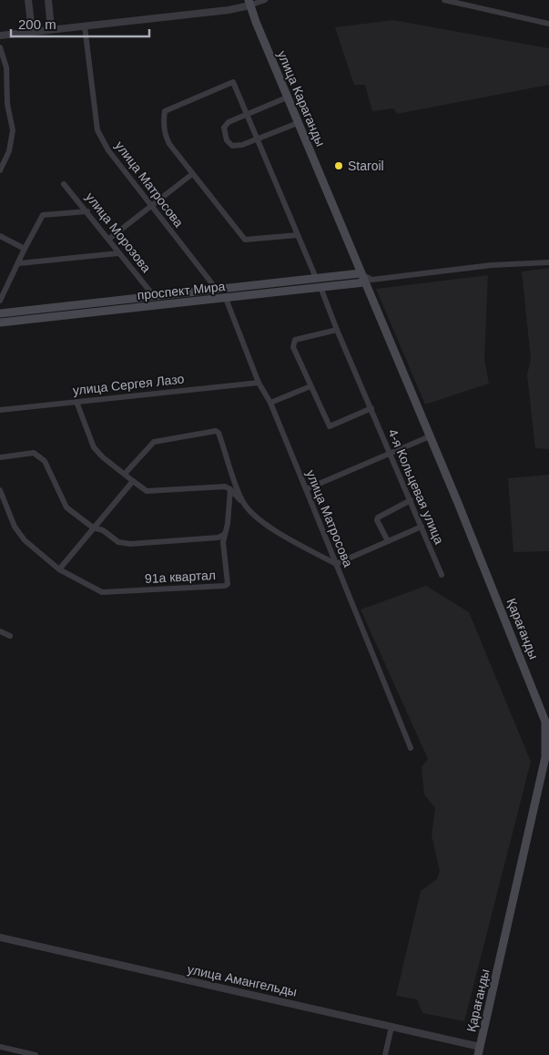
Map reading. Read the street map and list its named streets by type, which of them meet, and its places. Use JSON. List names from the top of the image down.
{
  "streets": {
    "main road": ["улица Караганды", "проспект Мира", "Қарағанды"],
    "street": [
      "улица Матросова",
      "улица Морозова",
      "улица Сергея Лазо",
      "4-я Кольцевая улица",
      "91а квартал",
      "улица Амангельды"
    ]
  },
  "crossings": [
    ["улица Караганды", "проспект Мира"],
    ["улица Караганды", "Қарағанды"],
    ["улица Матросова", "проспект Мира"],
    ["улица Матросова", "улица Сергея Лазо"],
    ["улица Морозова", "проспект Мира"],
    ["проспект Мира", "4-я Кольцевая улица"],
    ["проспект Мира", "Қарағанды"],
    ["Қарағанды", "улица Амангельды"]
  ],
  "places": ["Staroil"],
  "scale_bar": "200 m"
}
